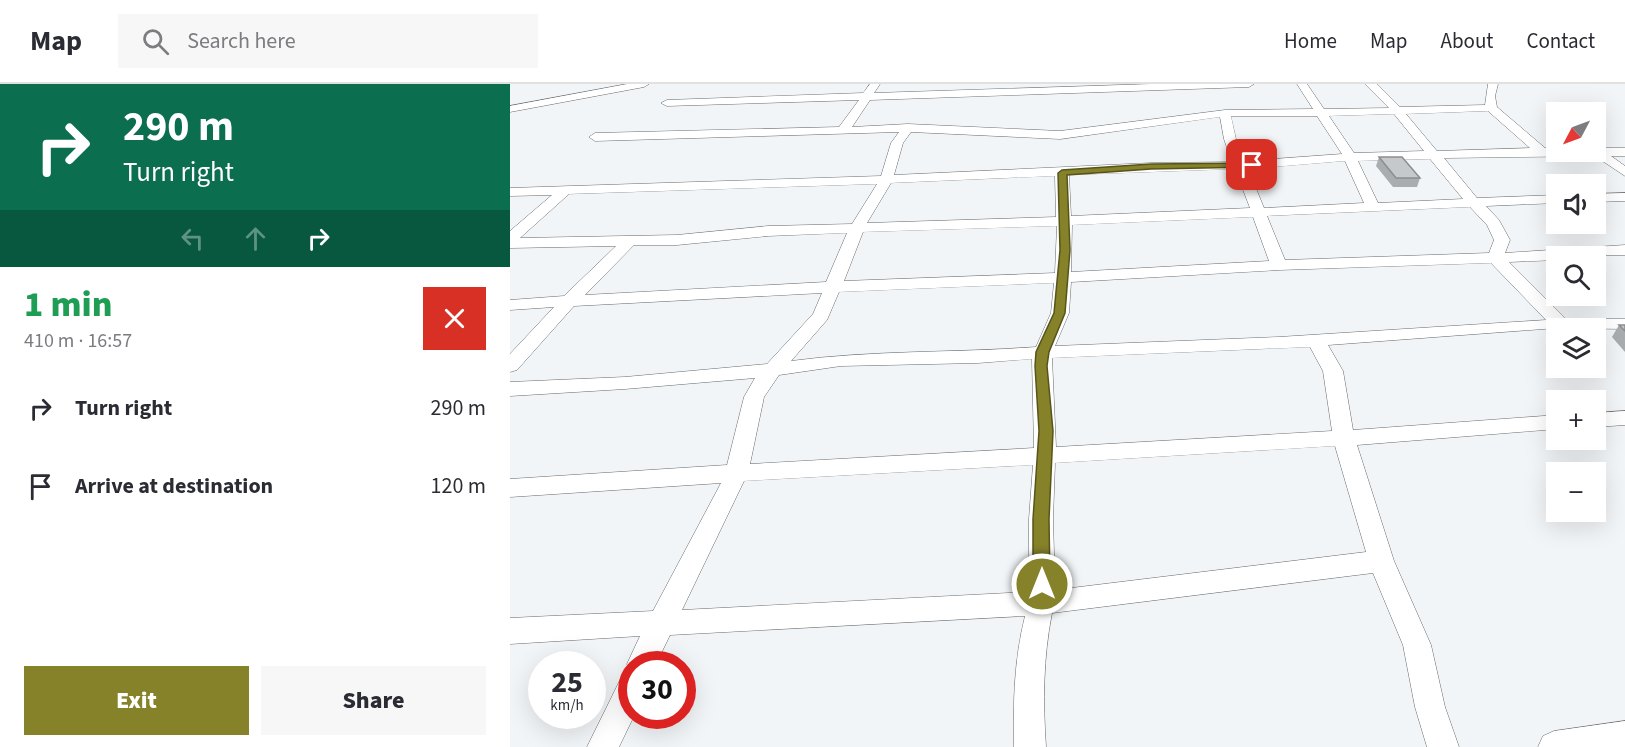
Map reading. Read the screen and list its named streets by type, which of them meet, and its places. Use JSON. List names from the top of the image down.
{
  "north": "bottom left",
  "page": {
    "header": "Map",
    "search": "Search here",
    "nav": [
      "Home",
      "Map",
      "About",
      "Contact"
    ],
    "turn": ["290 m", "Turn right"],
    "map_buttons": ["+", "−"],
    "heading": ["1 min", "410 m · 16:57"],
    "list": [
      {
        "name": "Turn right",
        "value": "290 m"
      },
      {
        "name": "Arrive at destination",
        "value": "120 m"
      }
    ],
    "speed": "25 km/h",
    "limit": "30",
    "buttons": ["Exit", "Share"]
  }
}
